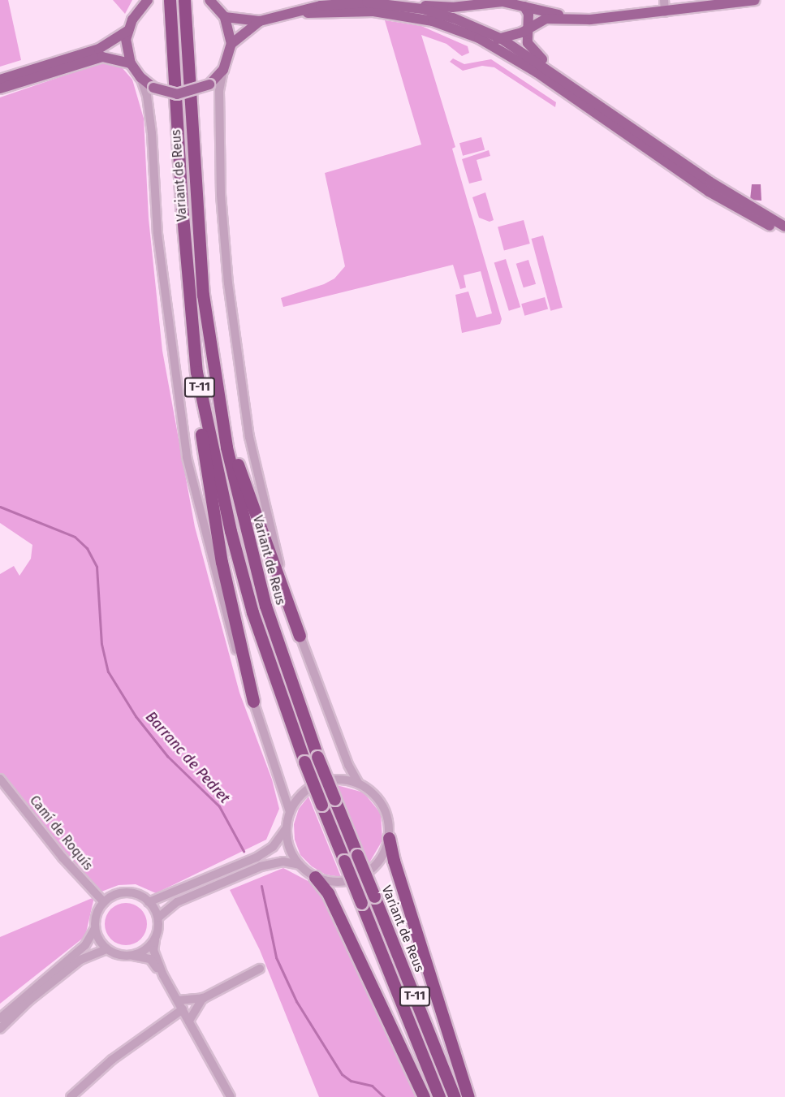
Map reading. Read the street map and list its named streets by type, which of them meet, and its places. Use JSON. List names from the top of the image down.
{
  "streets": {
    "highway": ["Variant de Reus", "T-11"],
    "street": ["Camí de Roquís"]
  },
  "water": ["Barranc de Pedret"]
}
